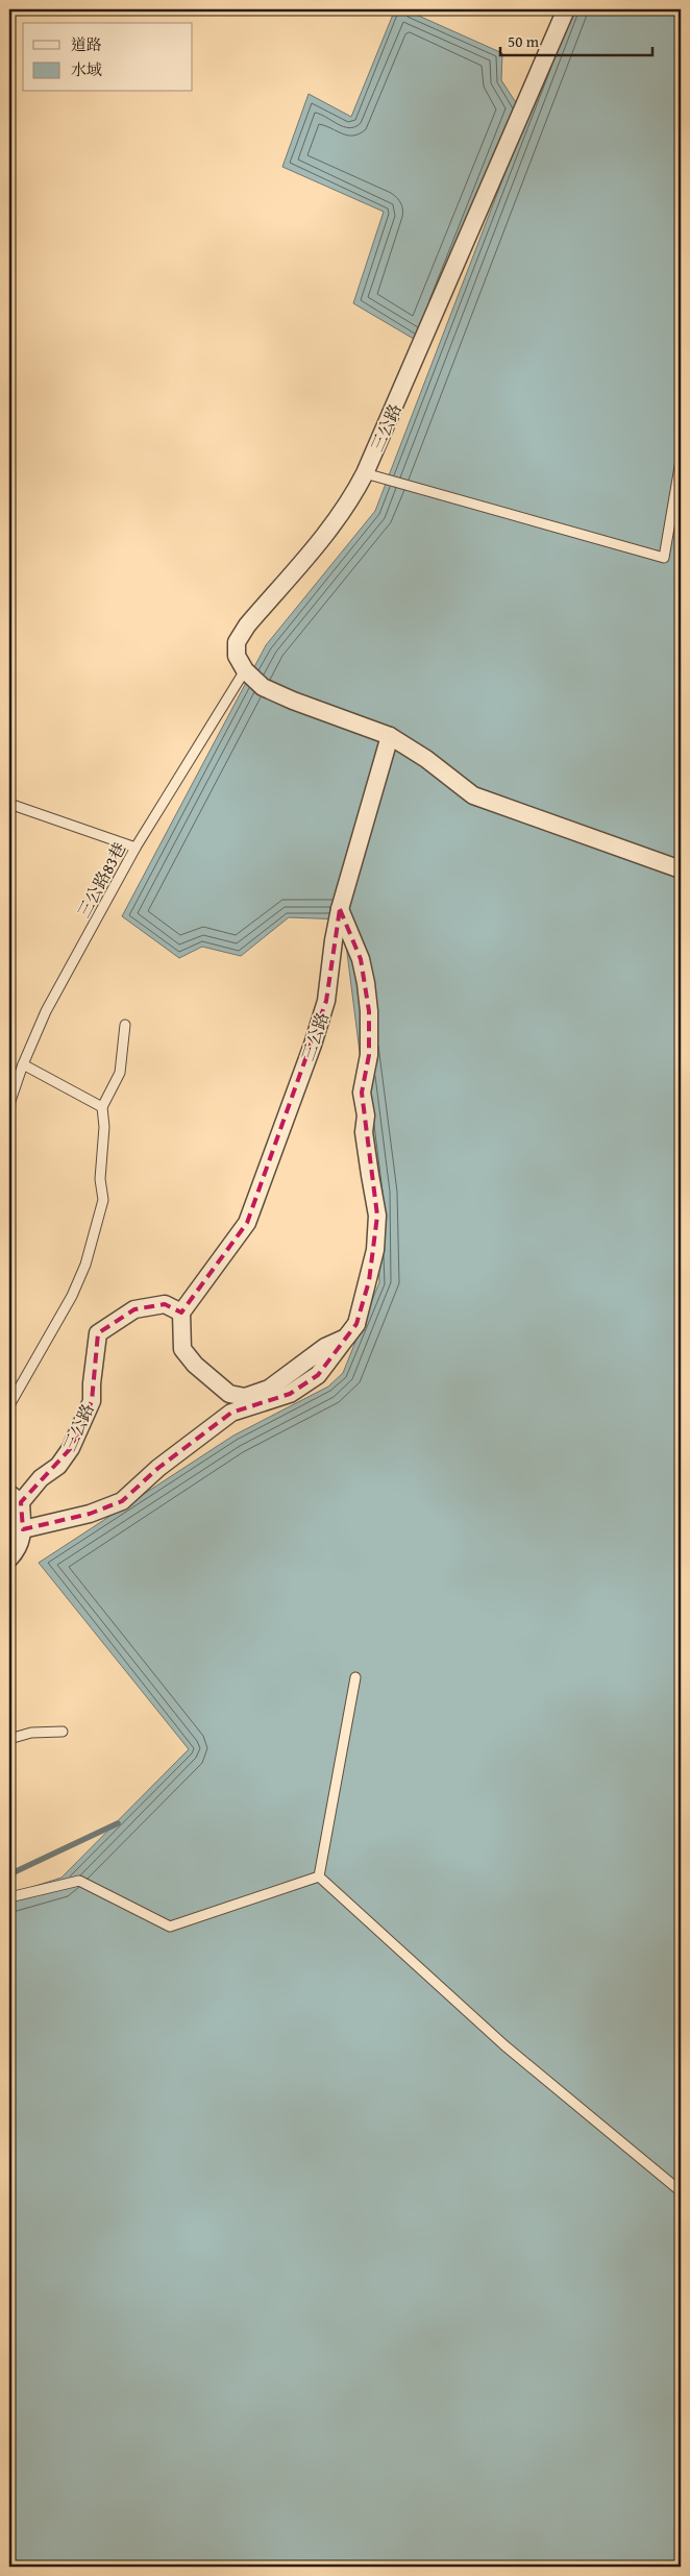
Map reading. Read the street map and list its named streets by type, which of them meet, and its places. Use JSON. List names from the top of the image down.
{
  "streets": {
    "street": ["三公路"],
    "lane": ["三公路83巷"]
  },
  "crossings": [
    ["三公路", "三公路83巷"]
  ],
  "legend": ["道路", "水域"],
  "scale_bar": "50 m"
}
